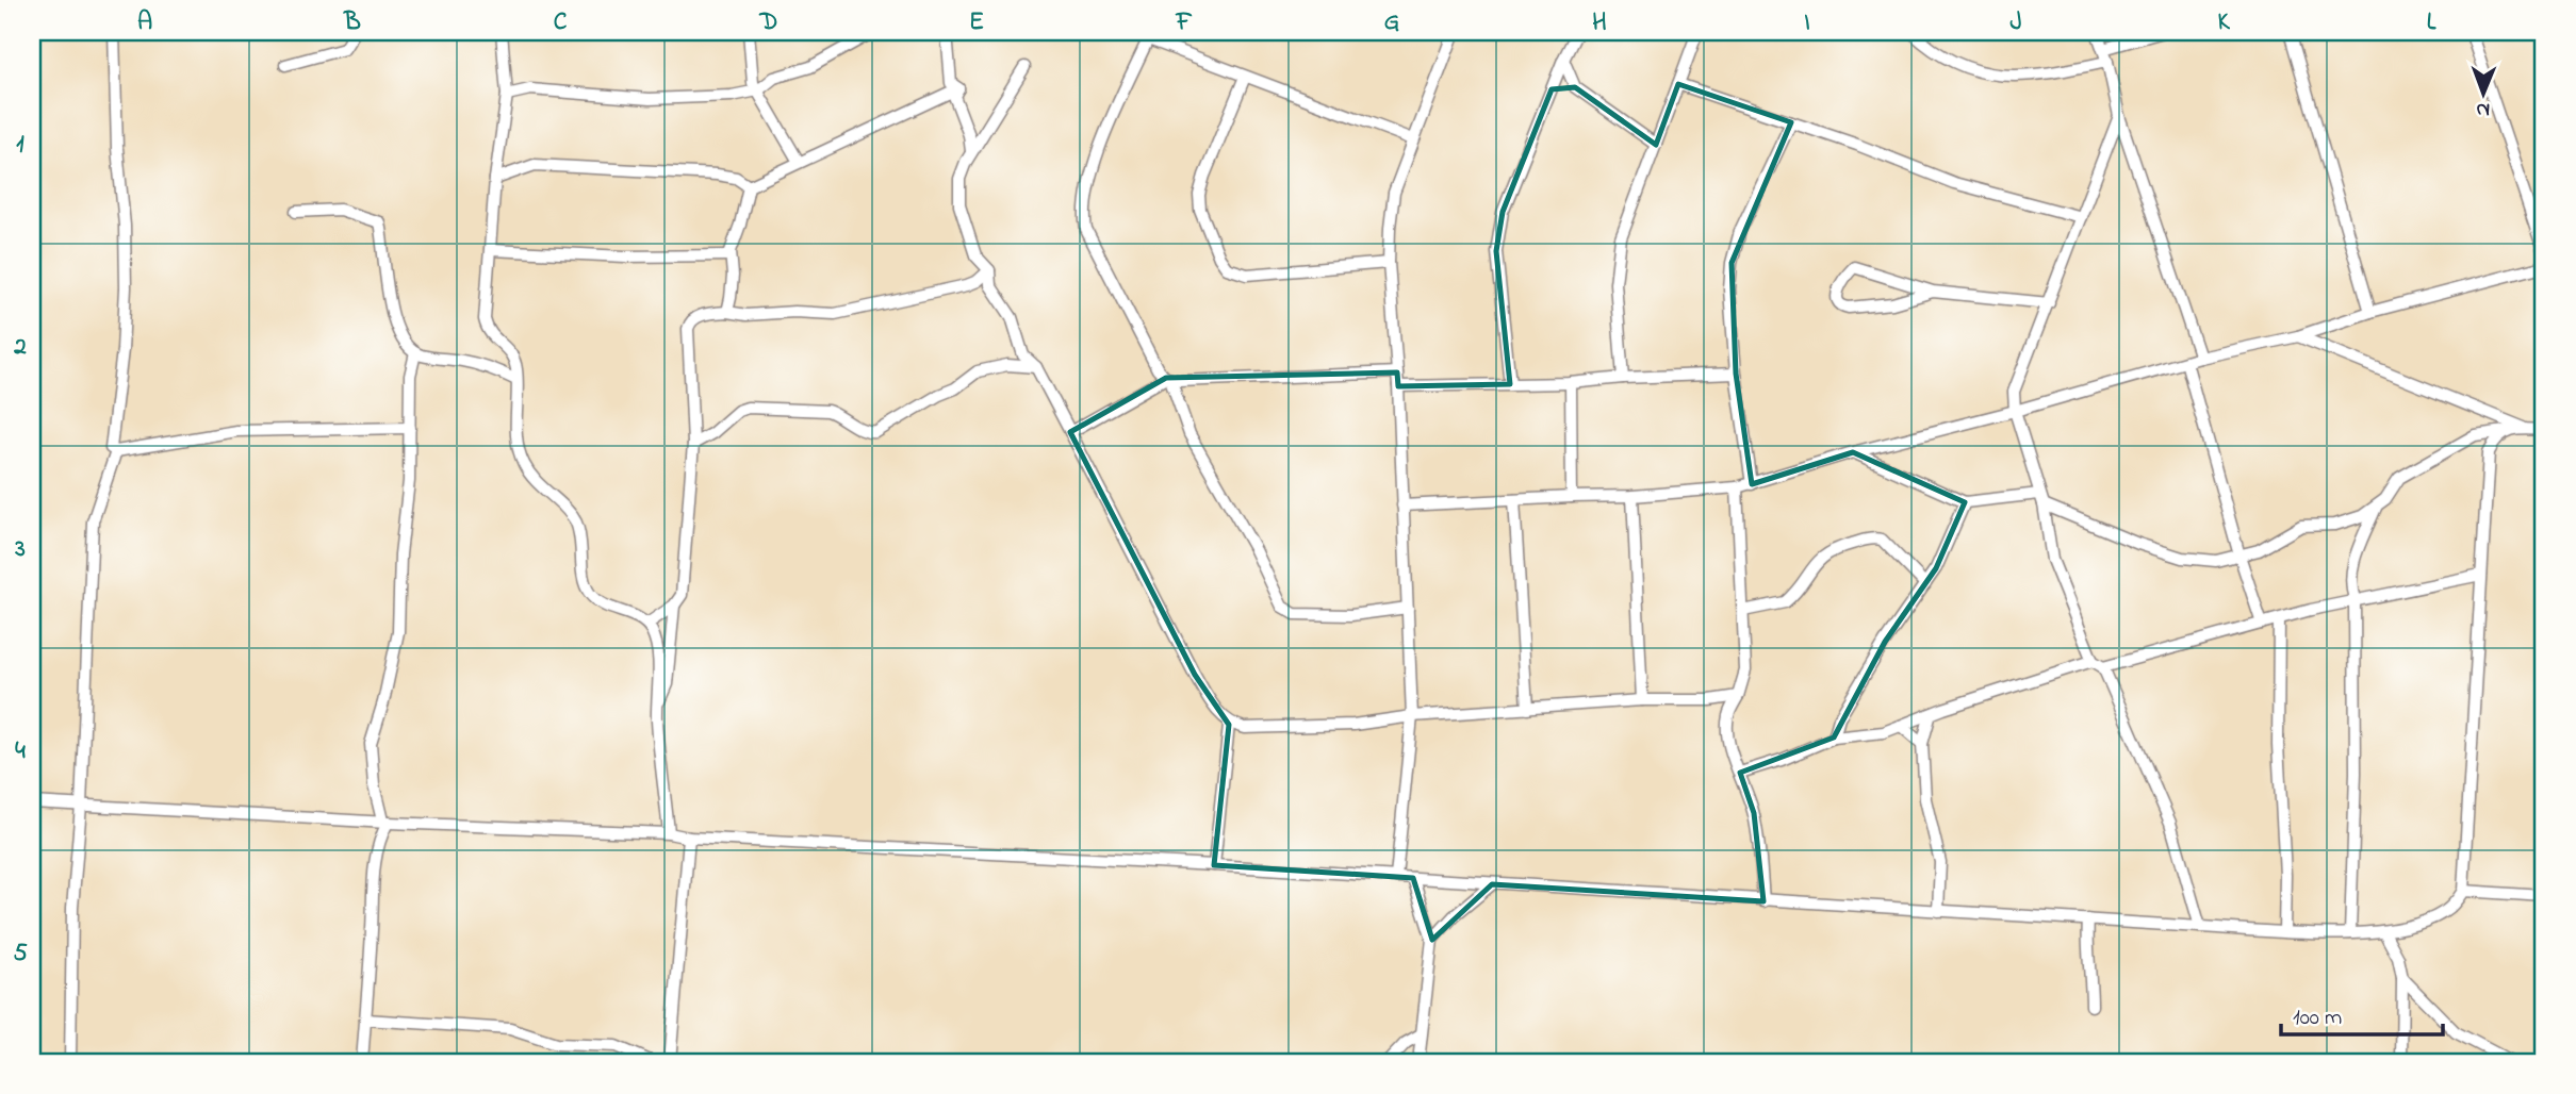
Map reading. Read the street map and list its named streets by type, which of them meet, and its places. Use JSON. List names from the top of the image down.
{
  "scale_bar": "100 m",
  "north": "bottom",
  "grid": {
    "columns": [
      "A",
      "B",
      "C",
      "D",
      "E",
      "F",
      "G",
      "H",
      "I",
      "J",
      "K",
      "L"
    ],
    "rows": [
      "1",
      "2",
      "3",
      "4",
      "5"
    ]
  }
}
